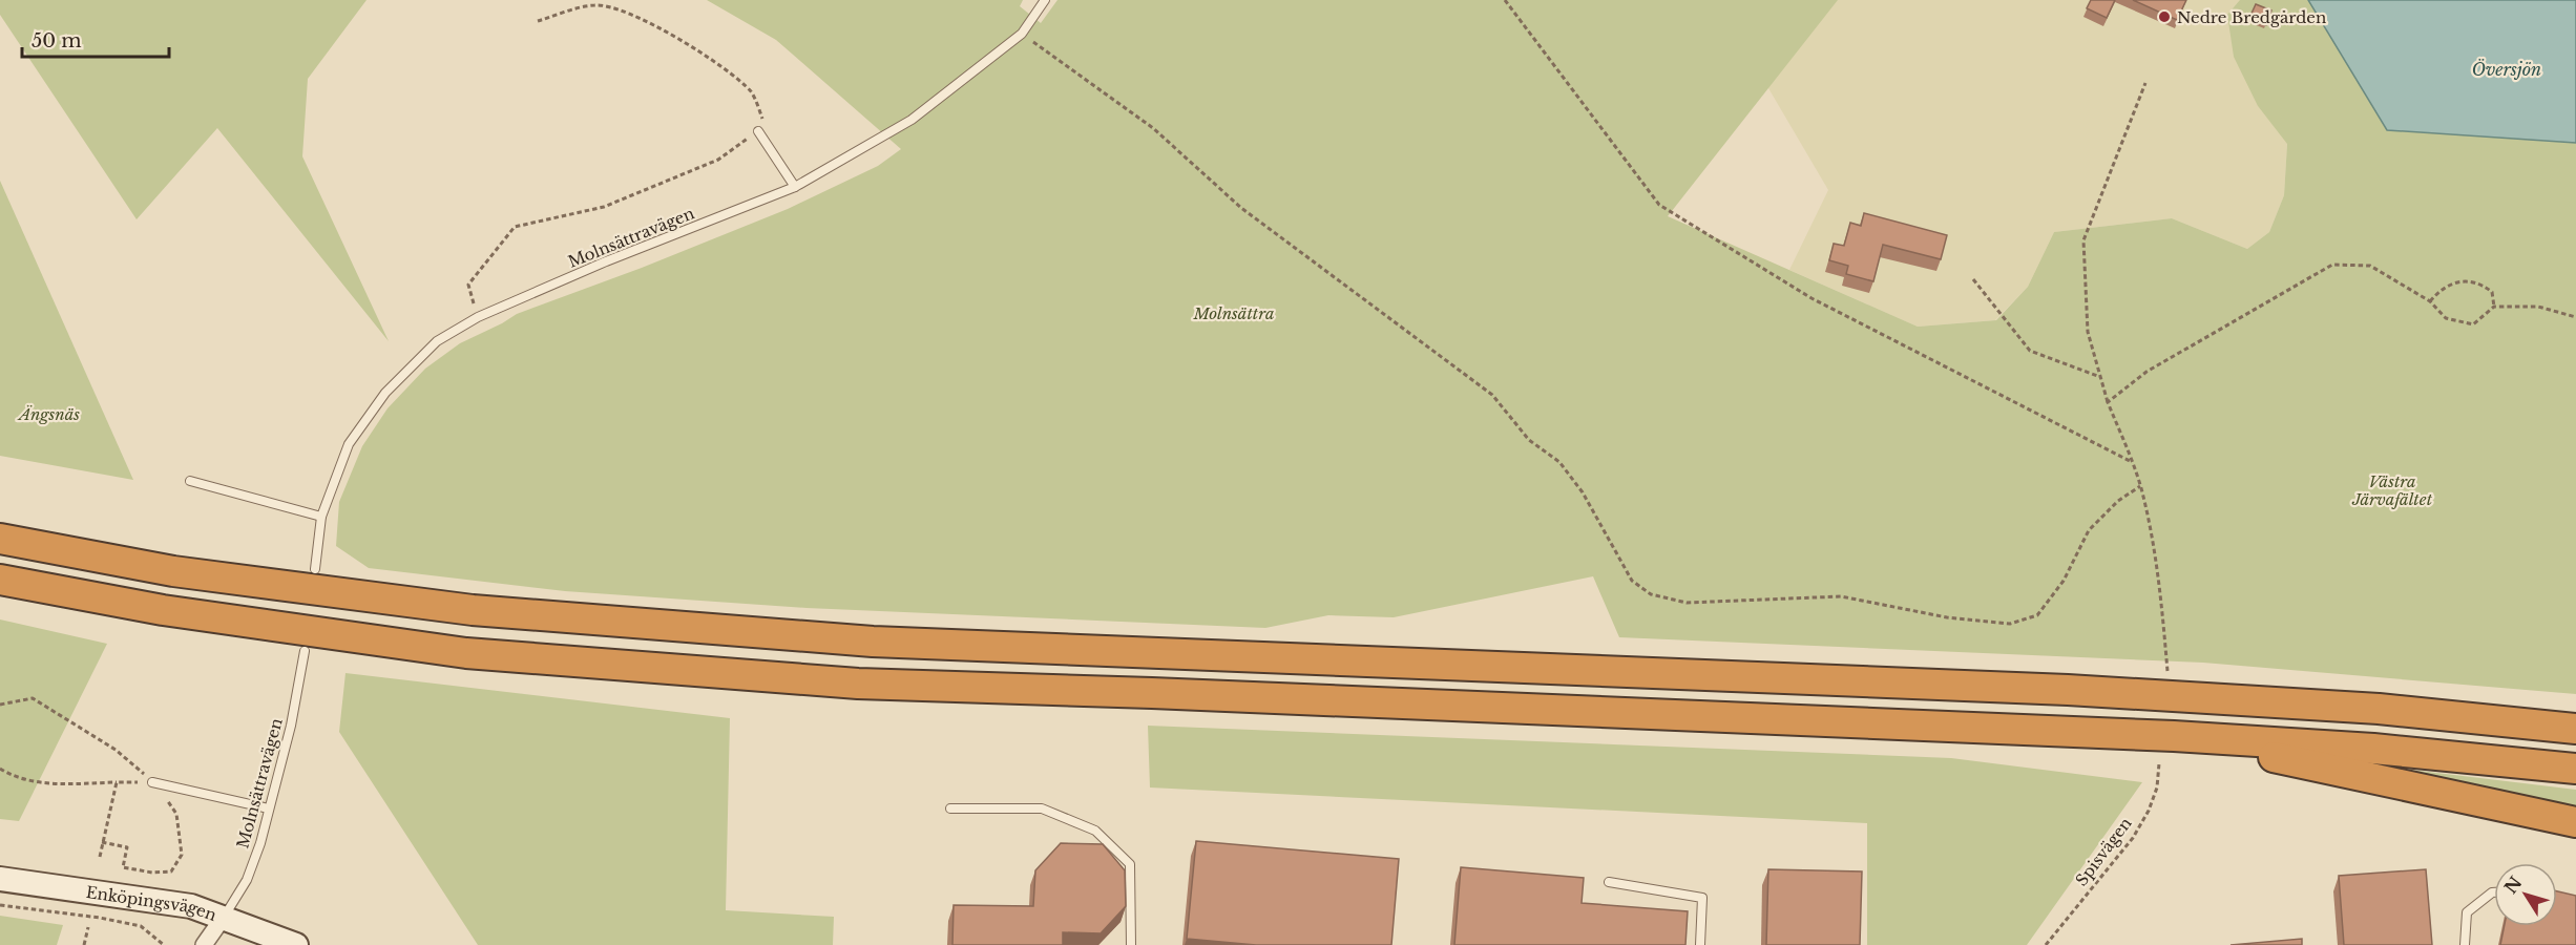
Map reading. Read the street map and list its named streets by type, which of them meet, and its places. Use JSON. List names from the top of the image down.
{
  "streets": {
    "street": ["Enköpingsvägen"],
    "lane": ["Molnsättravägen"],
    "path": ["Spisvägen"]
  },
  "crossings": [
    ["Molnsättravägen", "Enköpingsvägen"]
  ],
  "water": ["Översjön"],
  "parks": ["Molnsättra", "Ängsnäs", "Västra Järvafältet"],
  "places": ["Nedre Bredgården"],
  "scale_bar": "50 m",
  "north": "top left"
}
